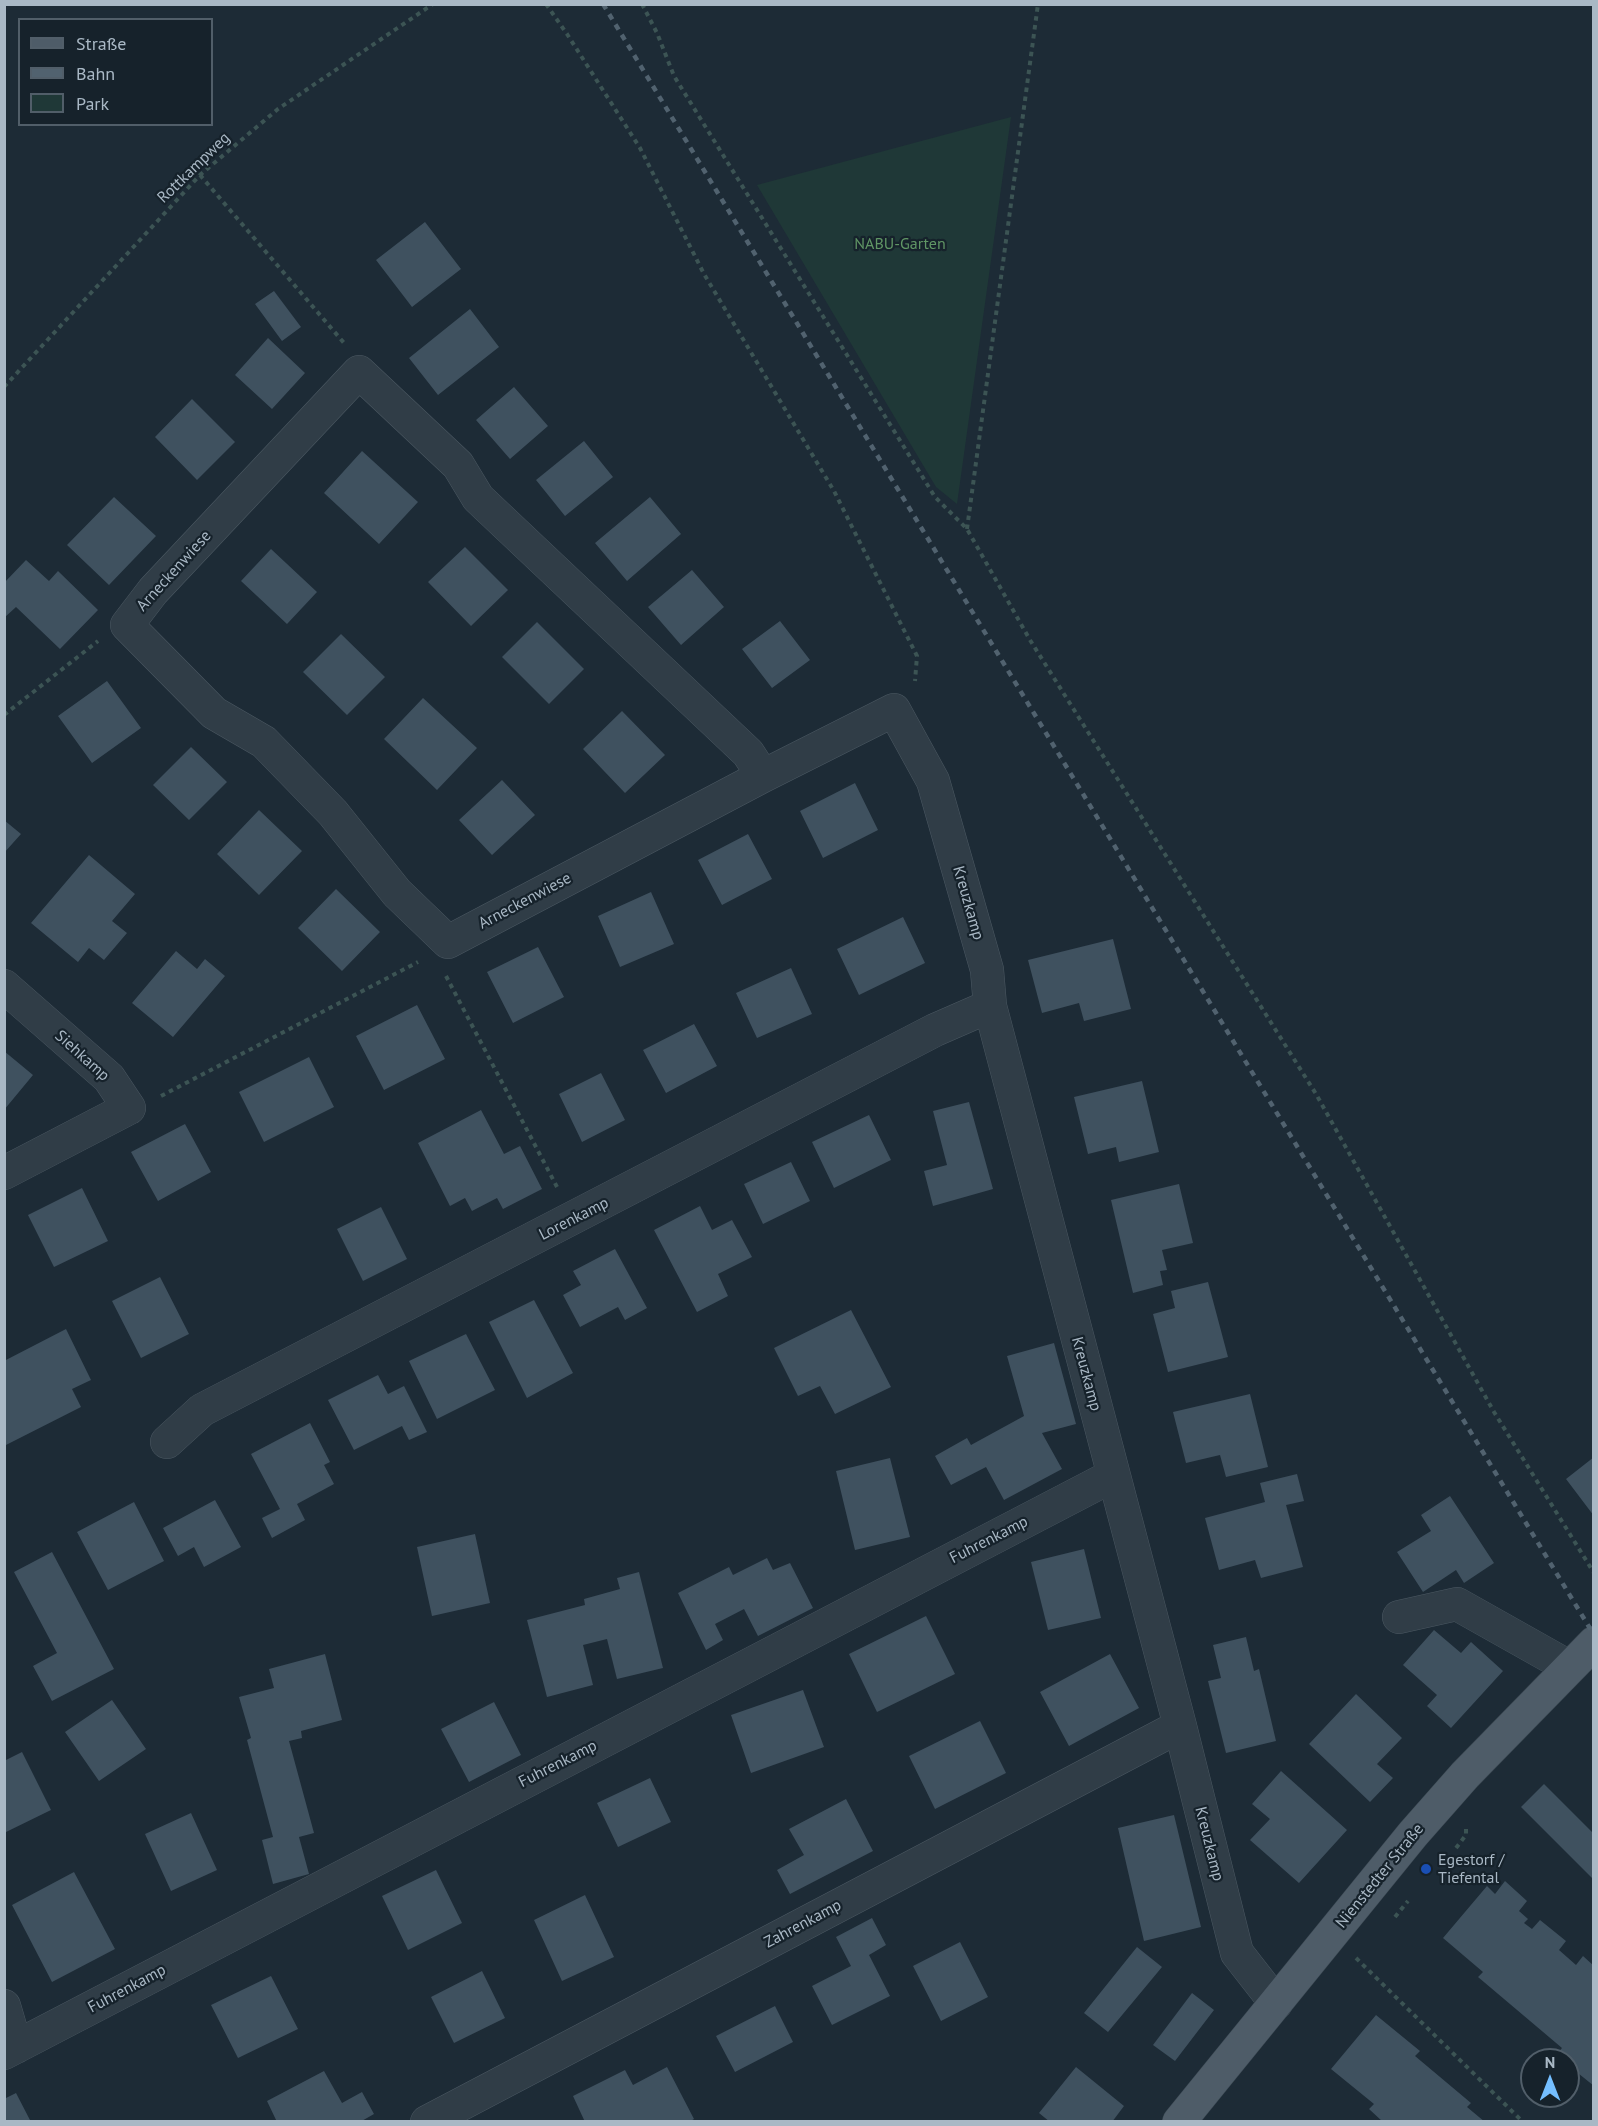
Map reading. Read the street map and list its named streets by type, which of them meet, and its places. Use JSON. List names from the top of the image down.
{
  "streets": {
    "main road": ["Nienstedter Straße"],
    "street": [
      "Arneckenwiese",
      "Kreuzkamp",
      "Siehkamp",
      "Lorenkamp",
      "Fuhrenkamp",
      "Zahrenkamp"
    ],
    "path": ["Rottkampweg"]
  },
  "crossings": [
    ["Arneckenwiese", "Kreuzkamp"],
    ["Kreuzkamp", "Lorenkamp"],
    ["Kreuzkamp", "Fuhrenkamp"],
    ["Kreuzkamp", "Nienstedter Straße"],
    ["Kreuzkamp", "Zahrenkamp"]
  ],
  "parks": ["NABU-Garten"],
  "places": ["Egestorf / Tiefental"],
  "legend": ["Straße", "Bahn", "Park"],
  "north": "top"
}
